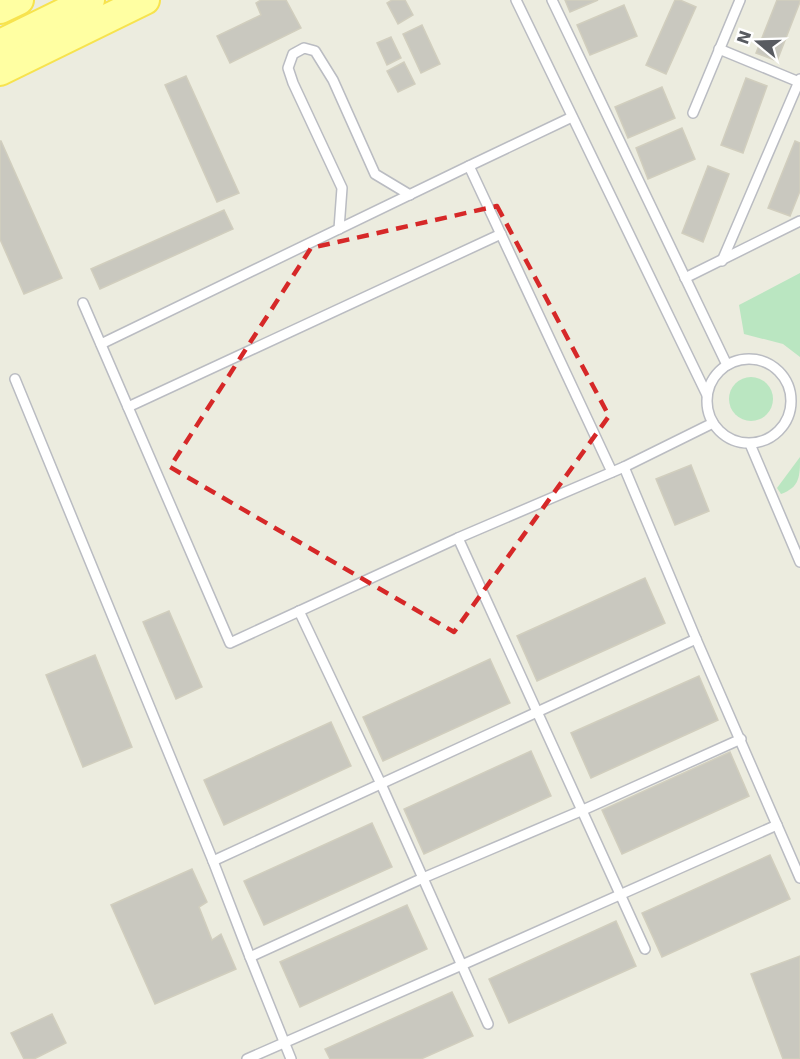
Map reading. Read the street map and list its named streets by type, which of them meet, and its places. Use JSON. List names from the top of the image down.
{
  "north": "left"
}
